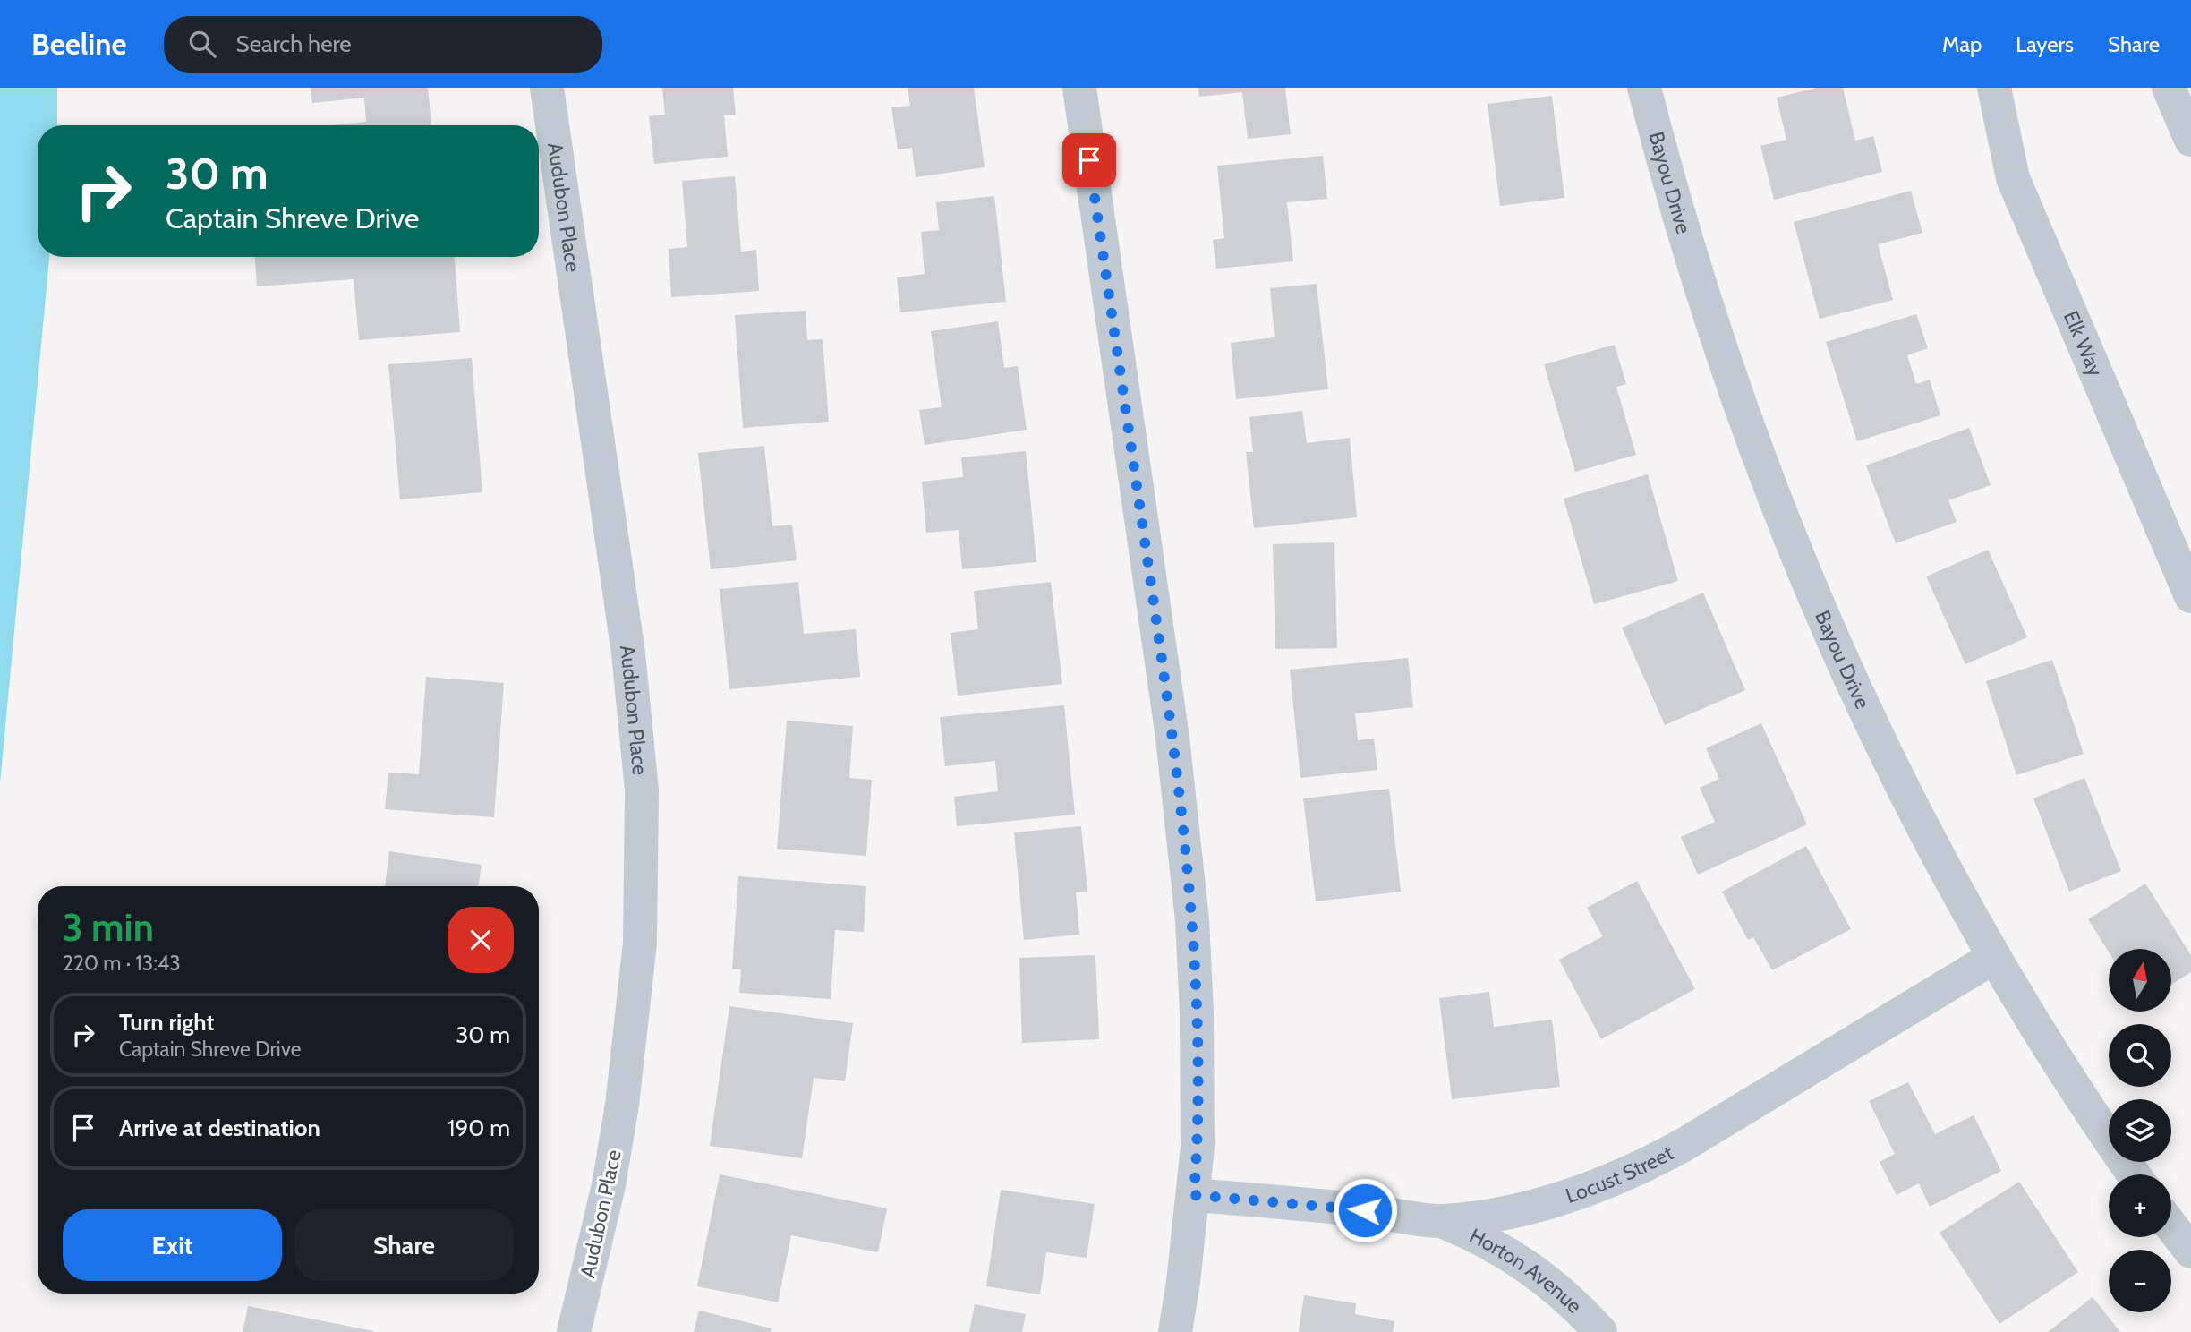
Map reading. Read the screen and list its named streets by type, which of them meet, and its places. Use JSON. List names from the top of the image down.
{
  "streets": {
    "street": [
      "Bayou Drive",
      "Audubon Place",
      "Elk Way",
      "Locust Street",
      "Horton Avenue"
    ]
  },
  "crossings": [
    ["Bayou Drive", "Locust Street"],
    ["Locust Street", "Horton Avenue"]
  ],
  "north": "top",
  "page": {
    "header": "Beeline",
    "search": "Search here",
    "nav": ["Map", "Layers", "Share"],
    "turn": ["30 m", "Captain Shreve Drive"],
    "heading": ["3 min", "220 m · 13:43"],
    "map_buttons": ["+", "−"],
    "list": [
      {
        "name": "Turn right",
        "note": "Captain Shreve Drive",
        "value": "30 m"
      },
      {
        "name": "Arrive at destination",
        "value": "190 m"
      }
    ],
    "buttons": ["Exit", "Share"]
  }
}
